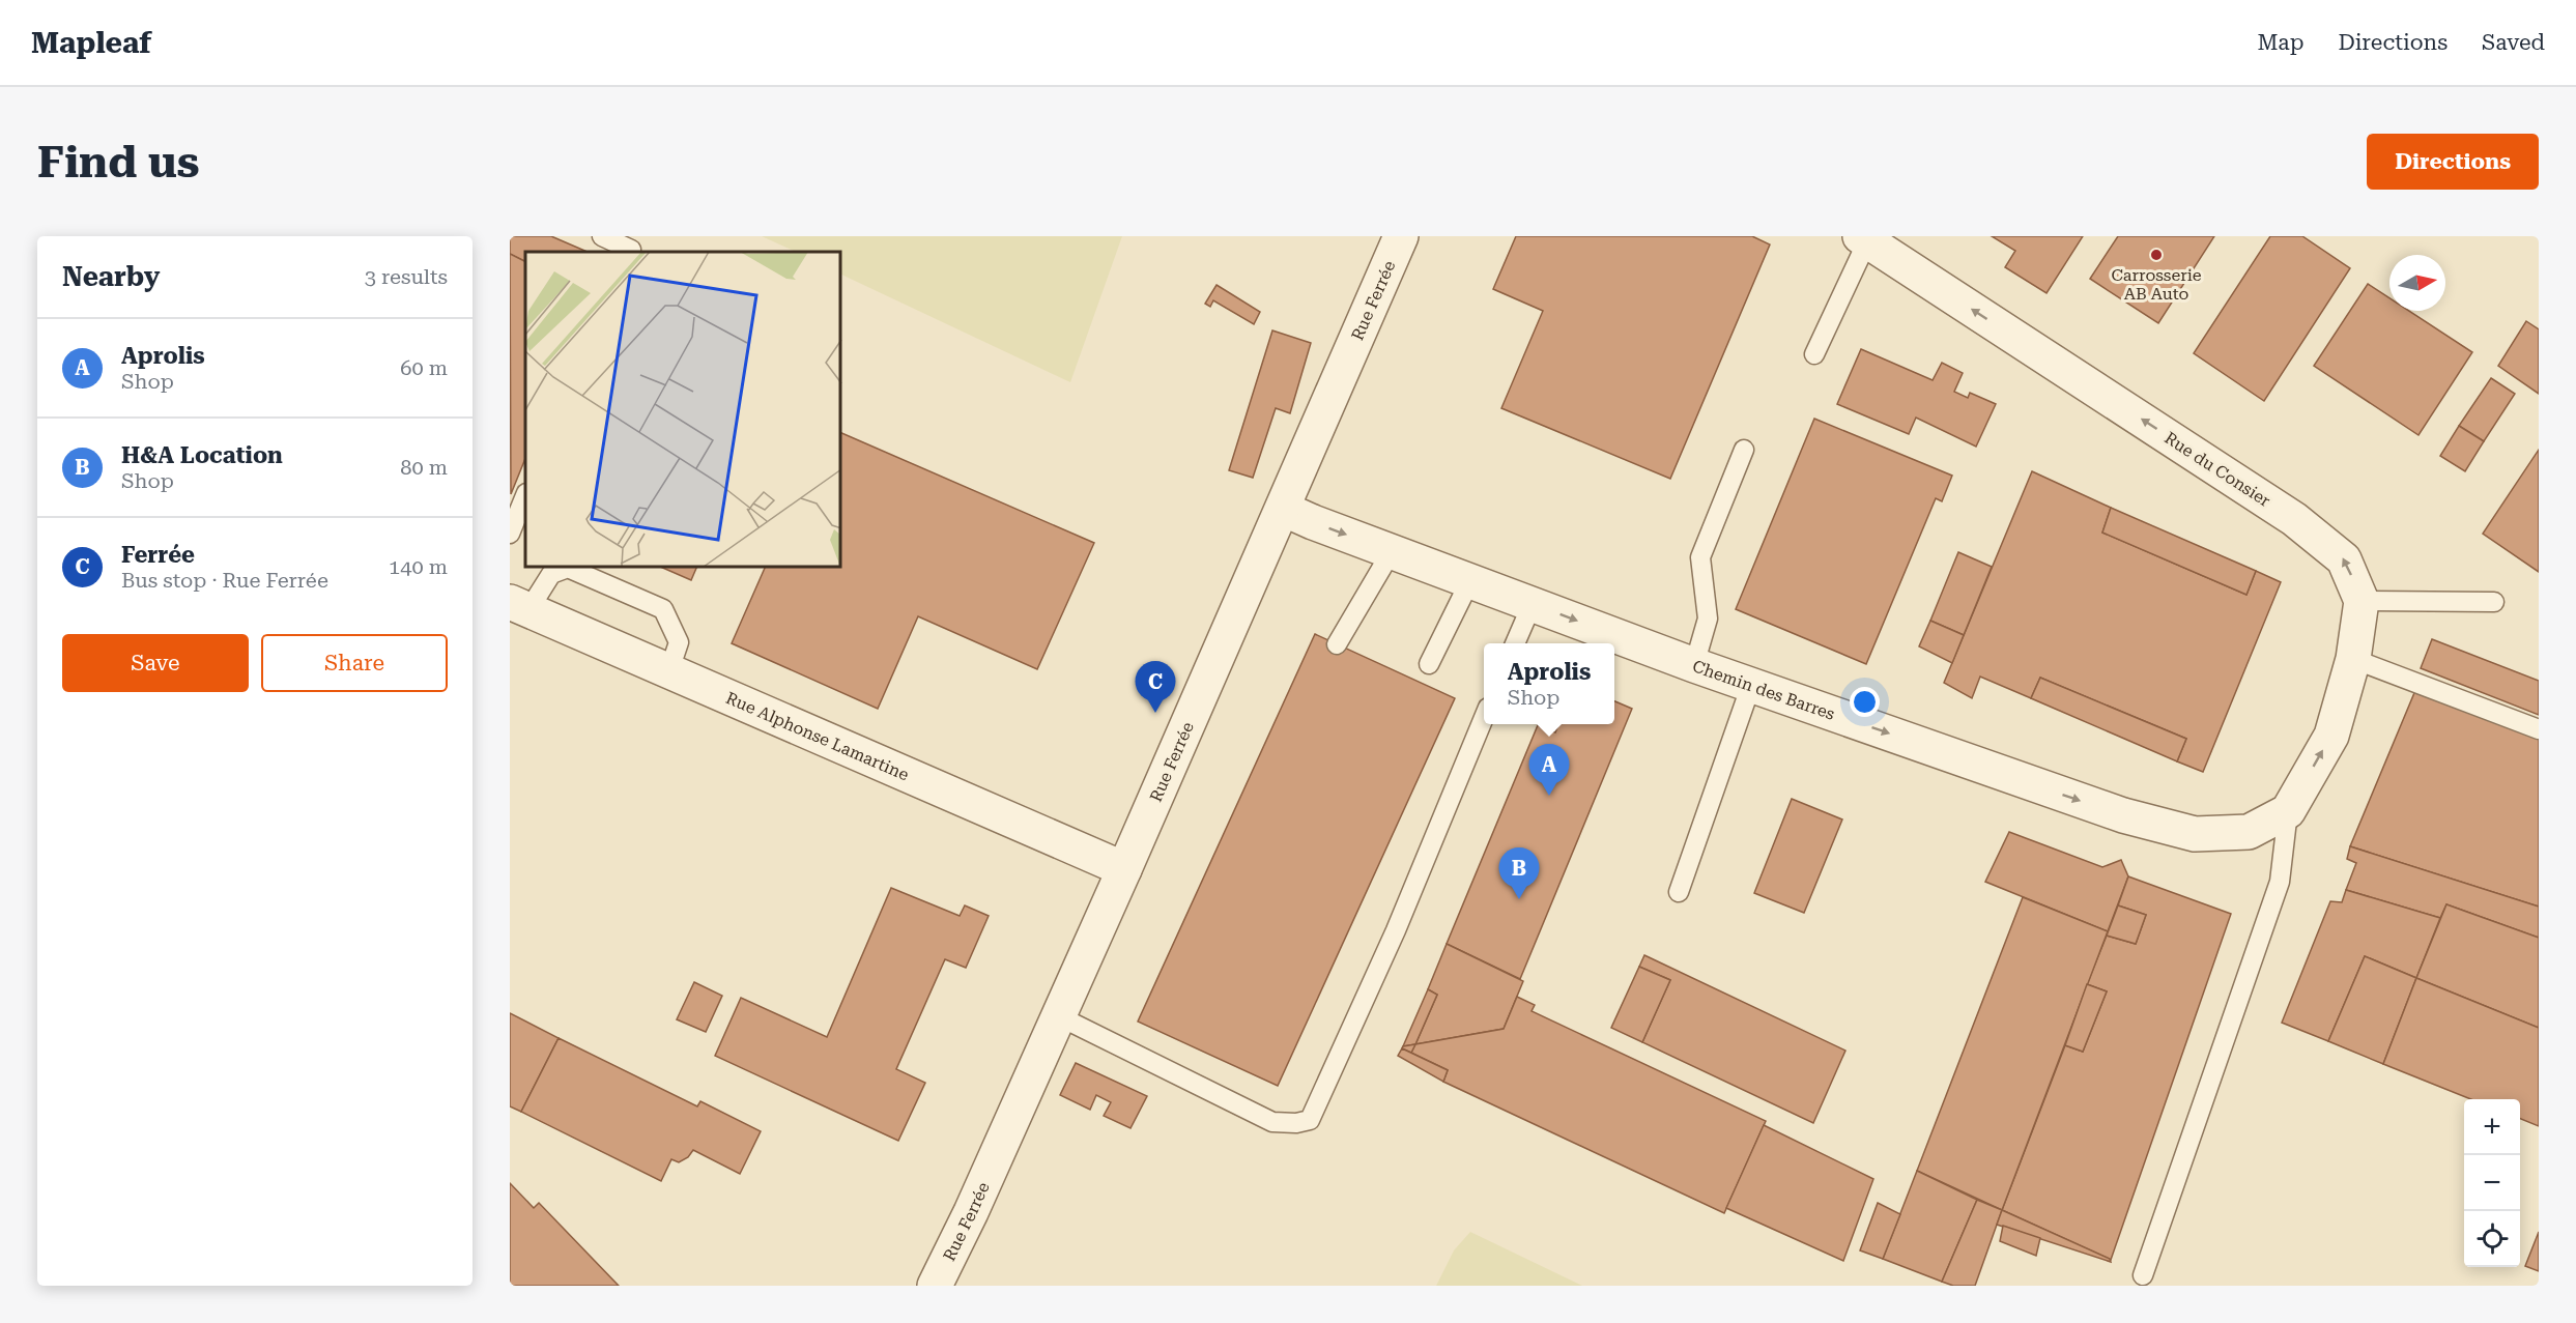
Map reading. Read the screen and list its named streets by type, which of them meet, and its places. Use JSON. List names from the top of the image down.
{
  "streets": {
    "street": [
      "Rue Ferrée",
      "Rue du Consier",
      "Chemin des Barres",
      "Rue Alphonse Lamartine"
    ]
  },
  "crossings": [
    ["Rue Ferrée", "Chemin des Barres"],
    ["Rue Ferrée", "Rue Alphonse Lamartine"]
  ],
  "one_way": ["Rue du Consier", "Chemin des Barres"],
  "places": ["Carrosserie AB Auto"],
  "north": "right",
  "page": {
    "header": "Mapleaf",
    "nav": ["Map", "Directions", "Saved"],
    "buttons": [
      "Directions",
      ["Save", "Share"]
    ],
    "title": "Find us",
    "heading": ["Nearby", "3 results"],
    "list": [
      {
        "mark": "A",
        "name": "Aprolis",
        "note": "Shop",
        "value": "60 m"
      },
      {
        "mark": "B",
        "name": "H&A Location",
        "note": "Shop",
        "value": "80 m"
      },
      {
        "mark": "C",
        "name": "Ferrée",
        "note": "Bus stop · Rue Ferrée",
        "value": "140 m"
      }
    ],
    "popup": ["Aprolis", "Shop"],
    "pins": ["C", "A", "B"],
    "map_buttons": ["+", "−"]
  }
}
